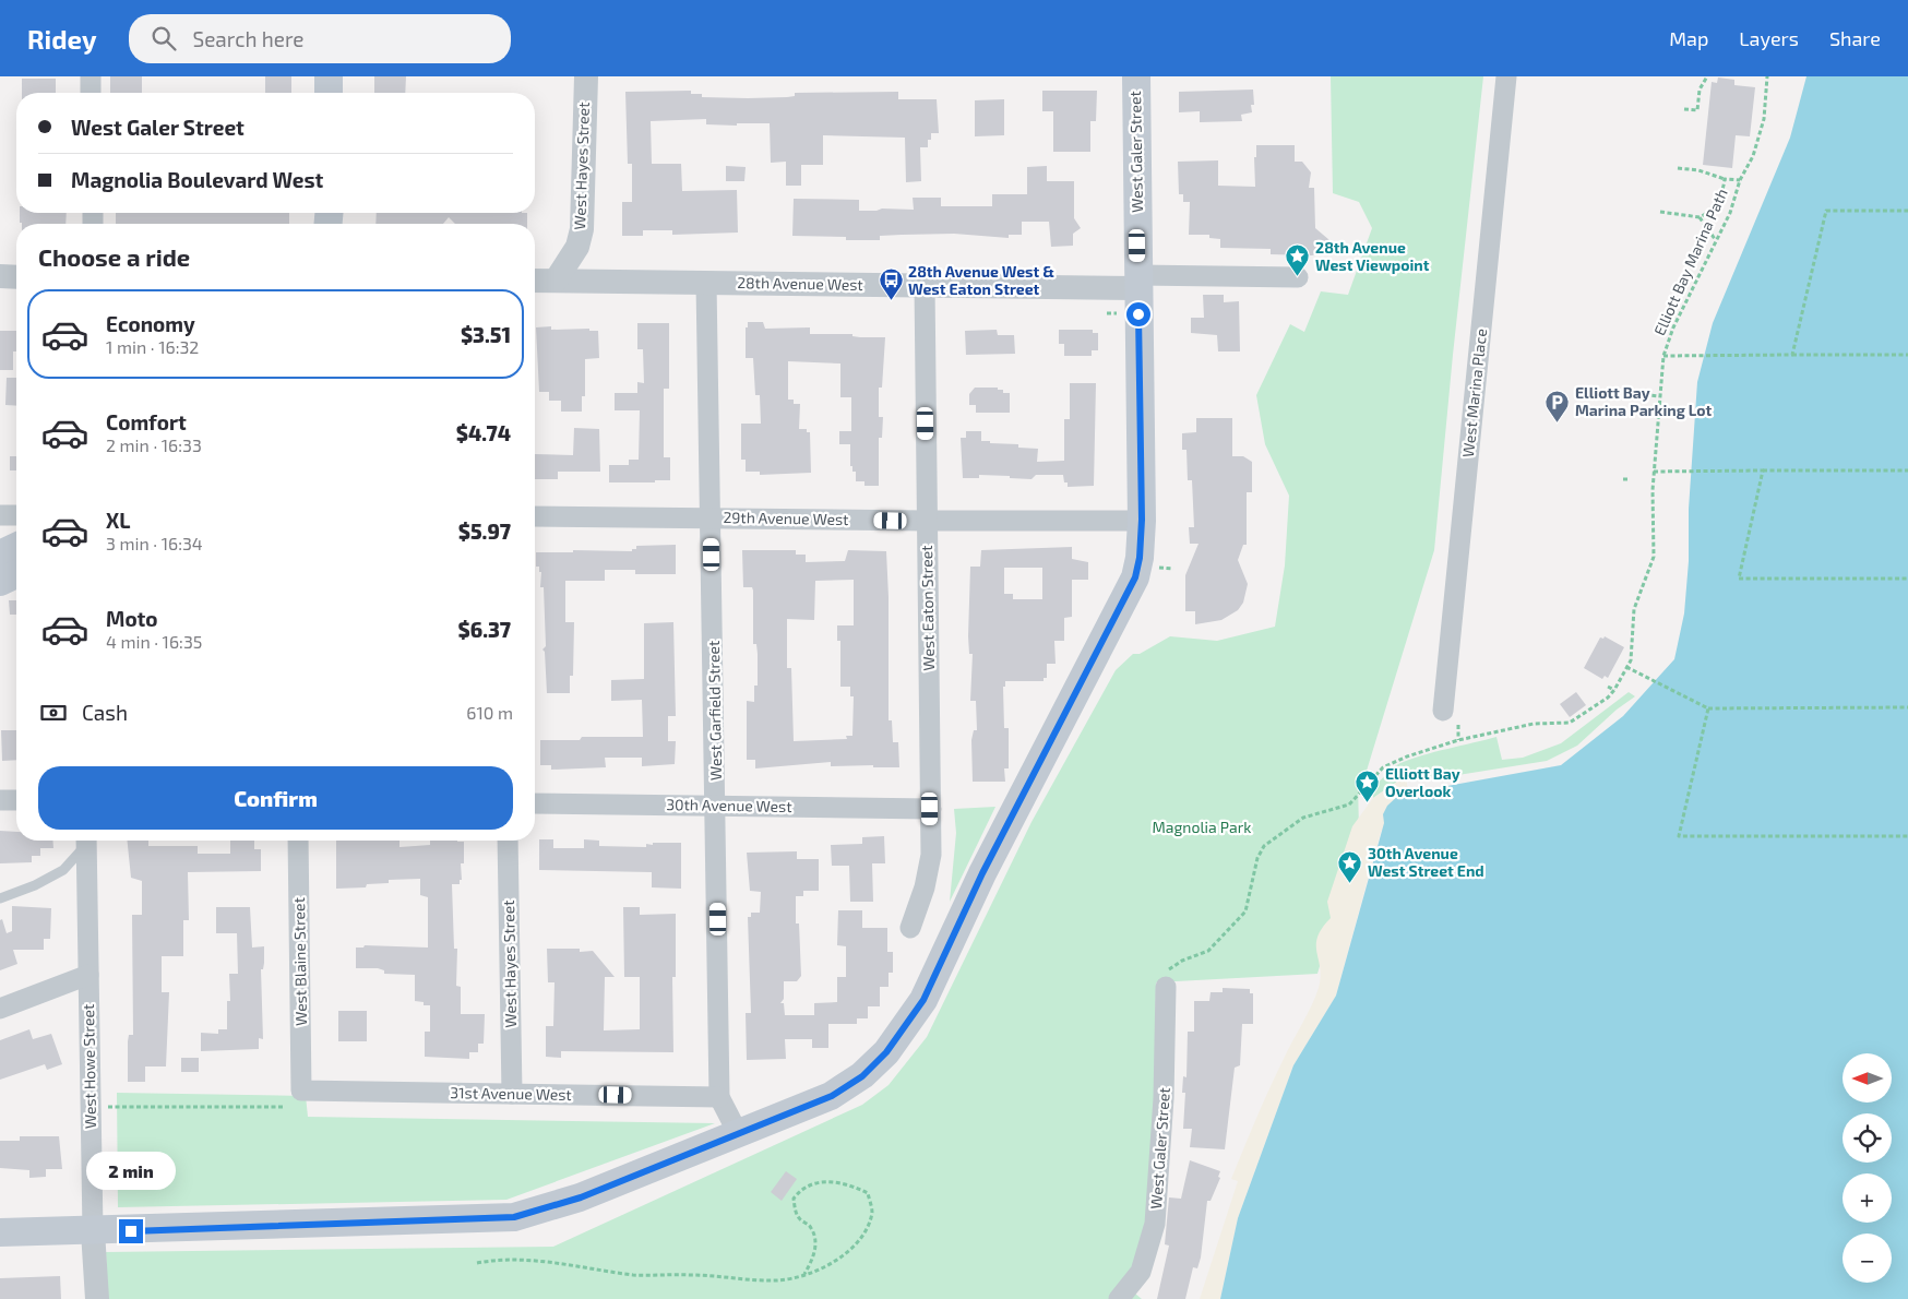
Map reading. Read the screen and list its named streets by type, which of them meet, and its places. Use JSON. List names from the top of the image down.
{
  "streets": {
    "main road": ["West Galer Street"],
    "street": [
      "West Hayes Street",
      "28th Avenue West",
      "West Marina Place",
      "29th Avenue West",
      "West Eaton Street",
      "West Garfield Street",
      "30th Avenue West",
      "West Blaine Street",
      "West Howe Street",
      "31st Avenue West"
    ],
    "path": ["Elliott Bay Marina Path"]
  },
  "crossings": [
    ["West Galer Street", "Elliott Bay Marina Path"],
    ["West Galer Street", "28th Avenue West"],
    ["West Galer Street", "29th Avenue West"],
    ["West Galer Street", "West Garfield Street"],
    ["West Galer Street", "West Howe Street"],
    ["West Hayes Street", "28th Avenue West"],
    ["West Hayes Street", "31st Avenue West"],
    ["28th Avenue West", "West Eaton Street"],
    ["28th Avenue West", "West Garfield Street"],
    ["29th Avenue West", "West Eaton Street"],
    ["29th Avenue West", "West Garfield Street"],
    ["West Eaton Street", "30th Avenue West"],
    ["West Garfield Street", "30th Avenue West"],
    ["West Garfield Street", "31st Avenue West"],
    ["West Blaine Street", "31st Avenue West"]
  ],
  "parks": ["Magnolia Park"],
  "places": {
    "place": ["28th Avenue West Viewpoint", "Elliott Bay Overlook", "30th Avenue West Street End"],
    "bus stop": ["28th Avenue West & West Eaton Street"],
    "parking": ["Elliott Bay Marina Parking Lot"]
  },
  "north": "left",
  "page": {
    "header": "Ridey",
    "search": "Search here",
    "nav": ["Map", "Layers", "Share"],
    "banner": ["West Galer Street", "Magnolia Boulevard West"],
    "heading": "Choose a ride",
    "list": [
      {
        "name": "Economy",
        "note": "1 min · 16:32",
        "value": "$3.51"
      },
      {
        "name": "Comfort",
        "note": "2 min · 16:33",
        "value": "$4.74"
      },
      {
        "name": "XL",
        "note": "3 min · 16:34",
        "value": "$5.97"
      },
      {
        "name": "Moto",
        "note": "4 min · 16:35",
        "value": "$6.37"
      }
    ],
    "pay": ["Cash", "610 m"],
    "buttons": "Confirm",
    "map_buttons": ["+", "−"],
    "bubble": "2 min"
  }
}
